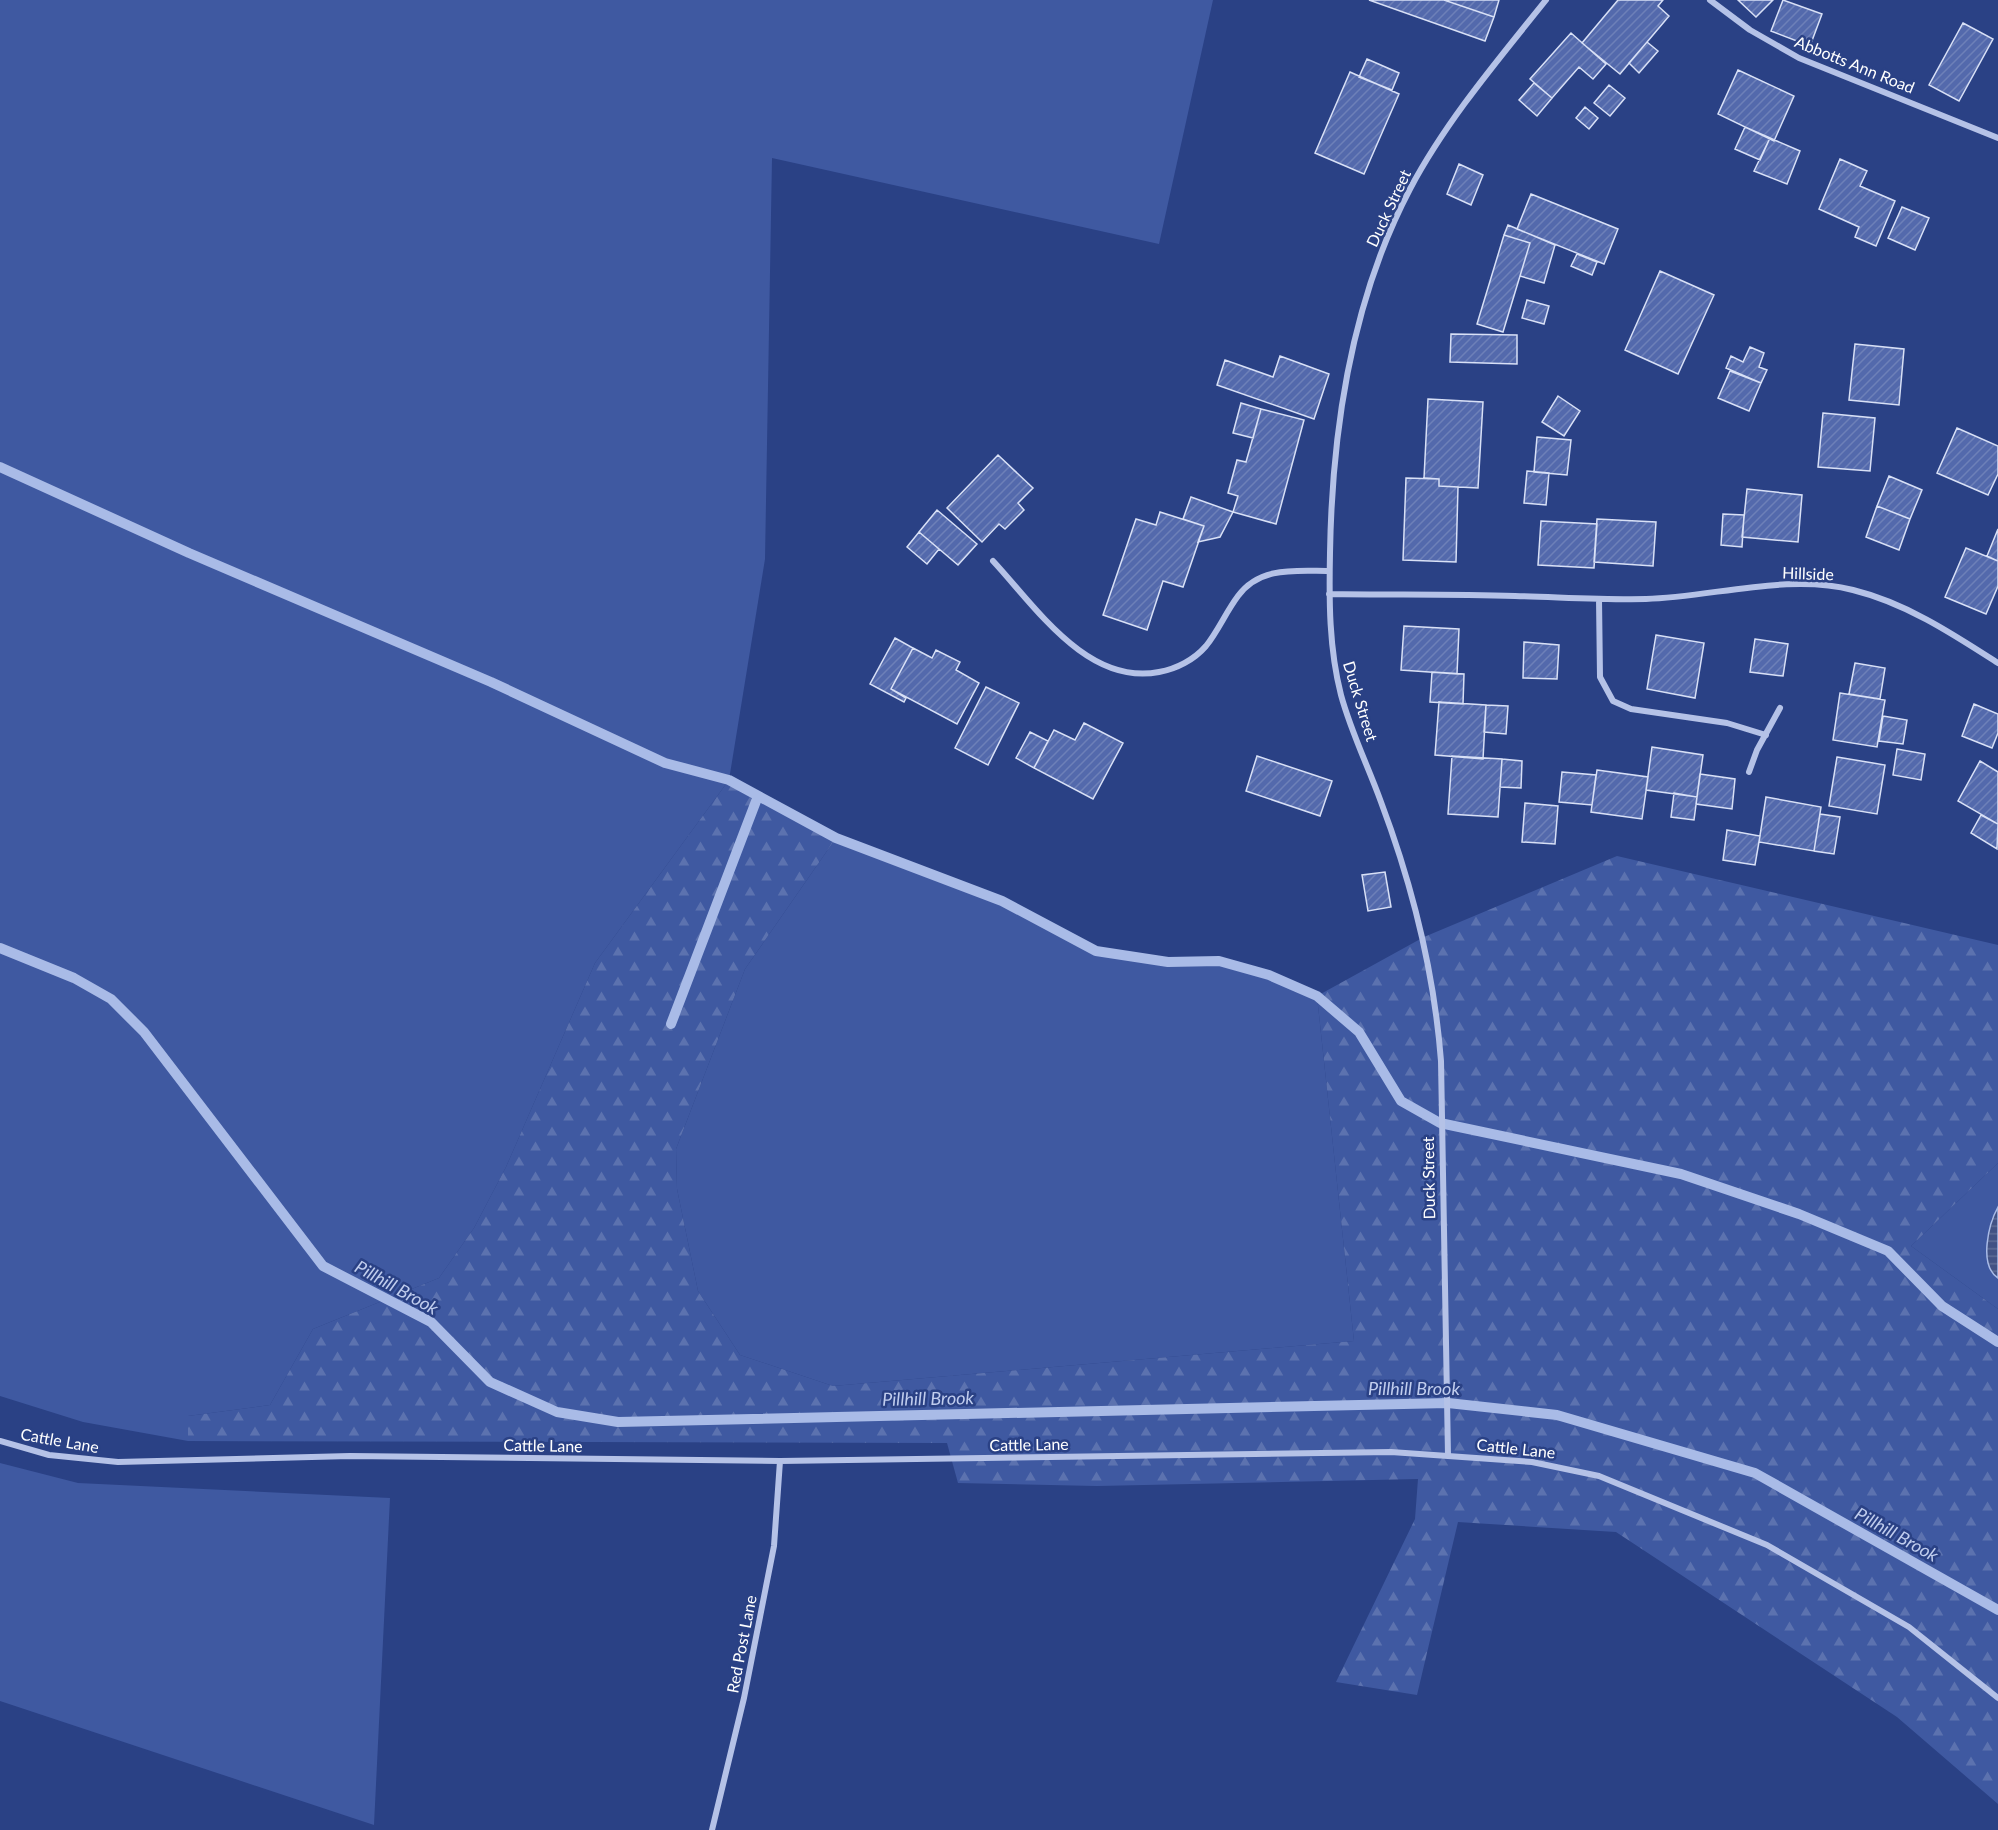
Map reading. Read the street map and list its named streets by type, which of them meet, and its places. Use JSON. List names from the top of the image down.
{
  "streets": {
    "street": [
      "Abbotts Ann Road",
      "Duck Street",
      "Hillside",
      "Cattle Lane",
      "Red Post Lane"
    ]
  },
  "crossings": [
    ["Duck Street", "Hillside"],
    ["Duck Street", "Cattle Lane"],
    ["Cattle Lane", "Red Post Lane"]
  ],
  "water": ["Pillhill Brook"]
}
